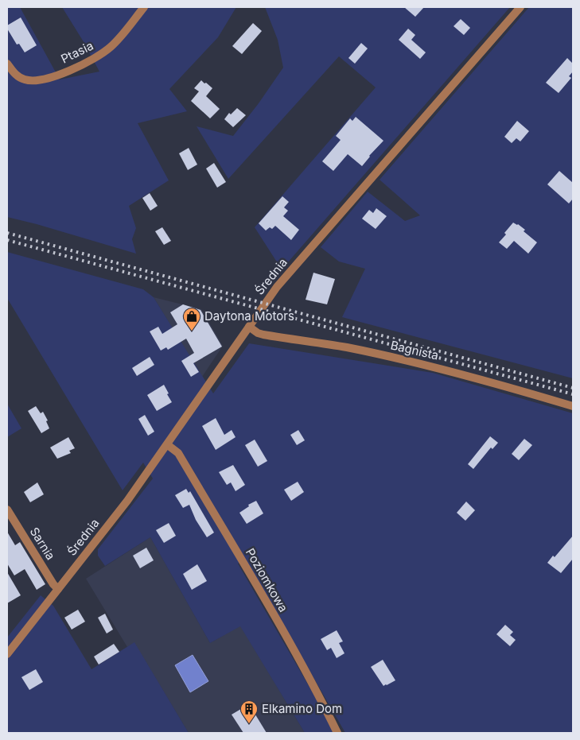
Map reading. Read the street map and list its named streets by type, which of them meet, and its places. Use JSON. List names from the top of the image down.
{
  "streets": {
    "street": [
      "Ptasia",
      "Średnia",
      "Bagnista",
      "Sarnia",
      "Poziomkowa"
    ]
  },
  "crossings": [
    ["Średnia", "Bagnista"],
    ["Średnia", "Sarnia"],
    ["Średnia", "Poziomkowa"]
  ],
  "places": {
    "shop": ["Daytona Motors"],
    "building": ["Elkamino Dom"]
  }
}
